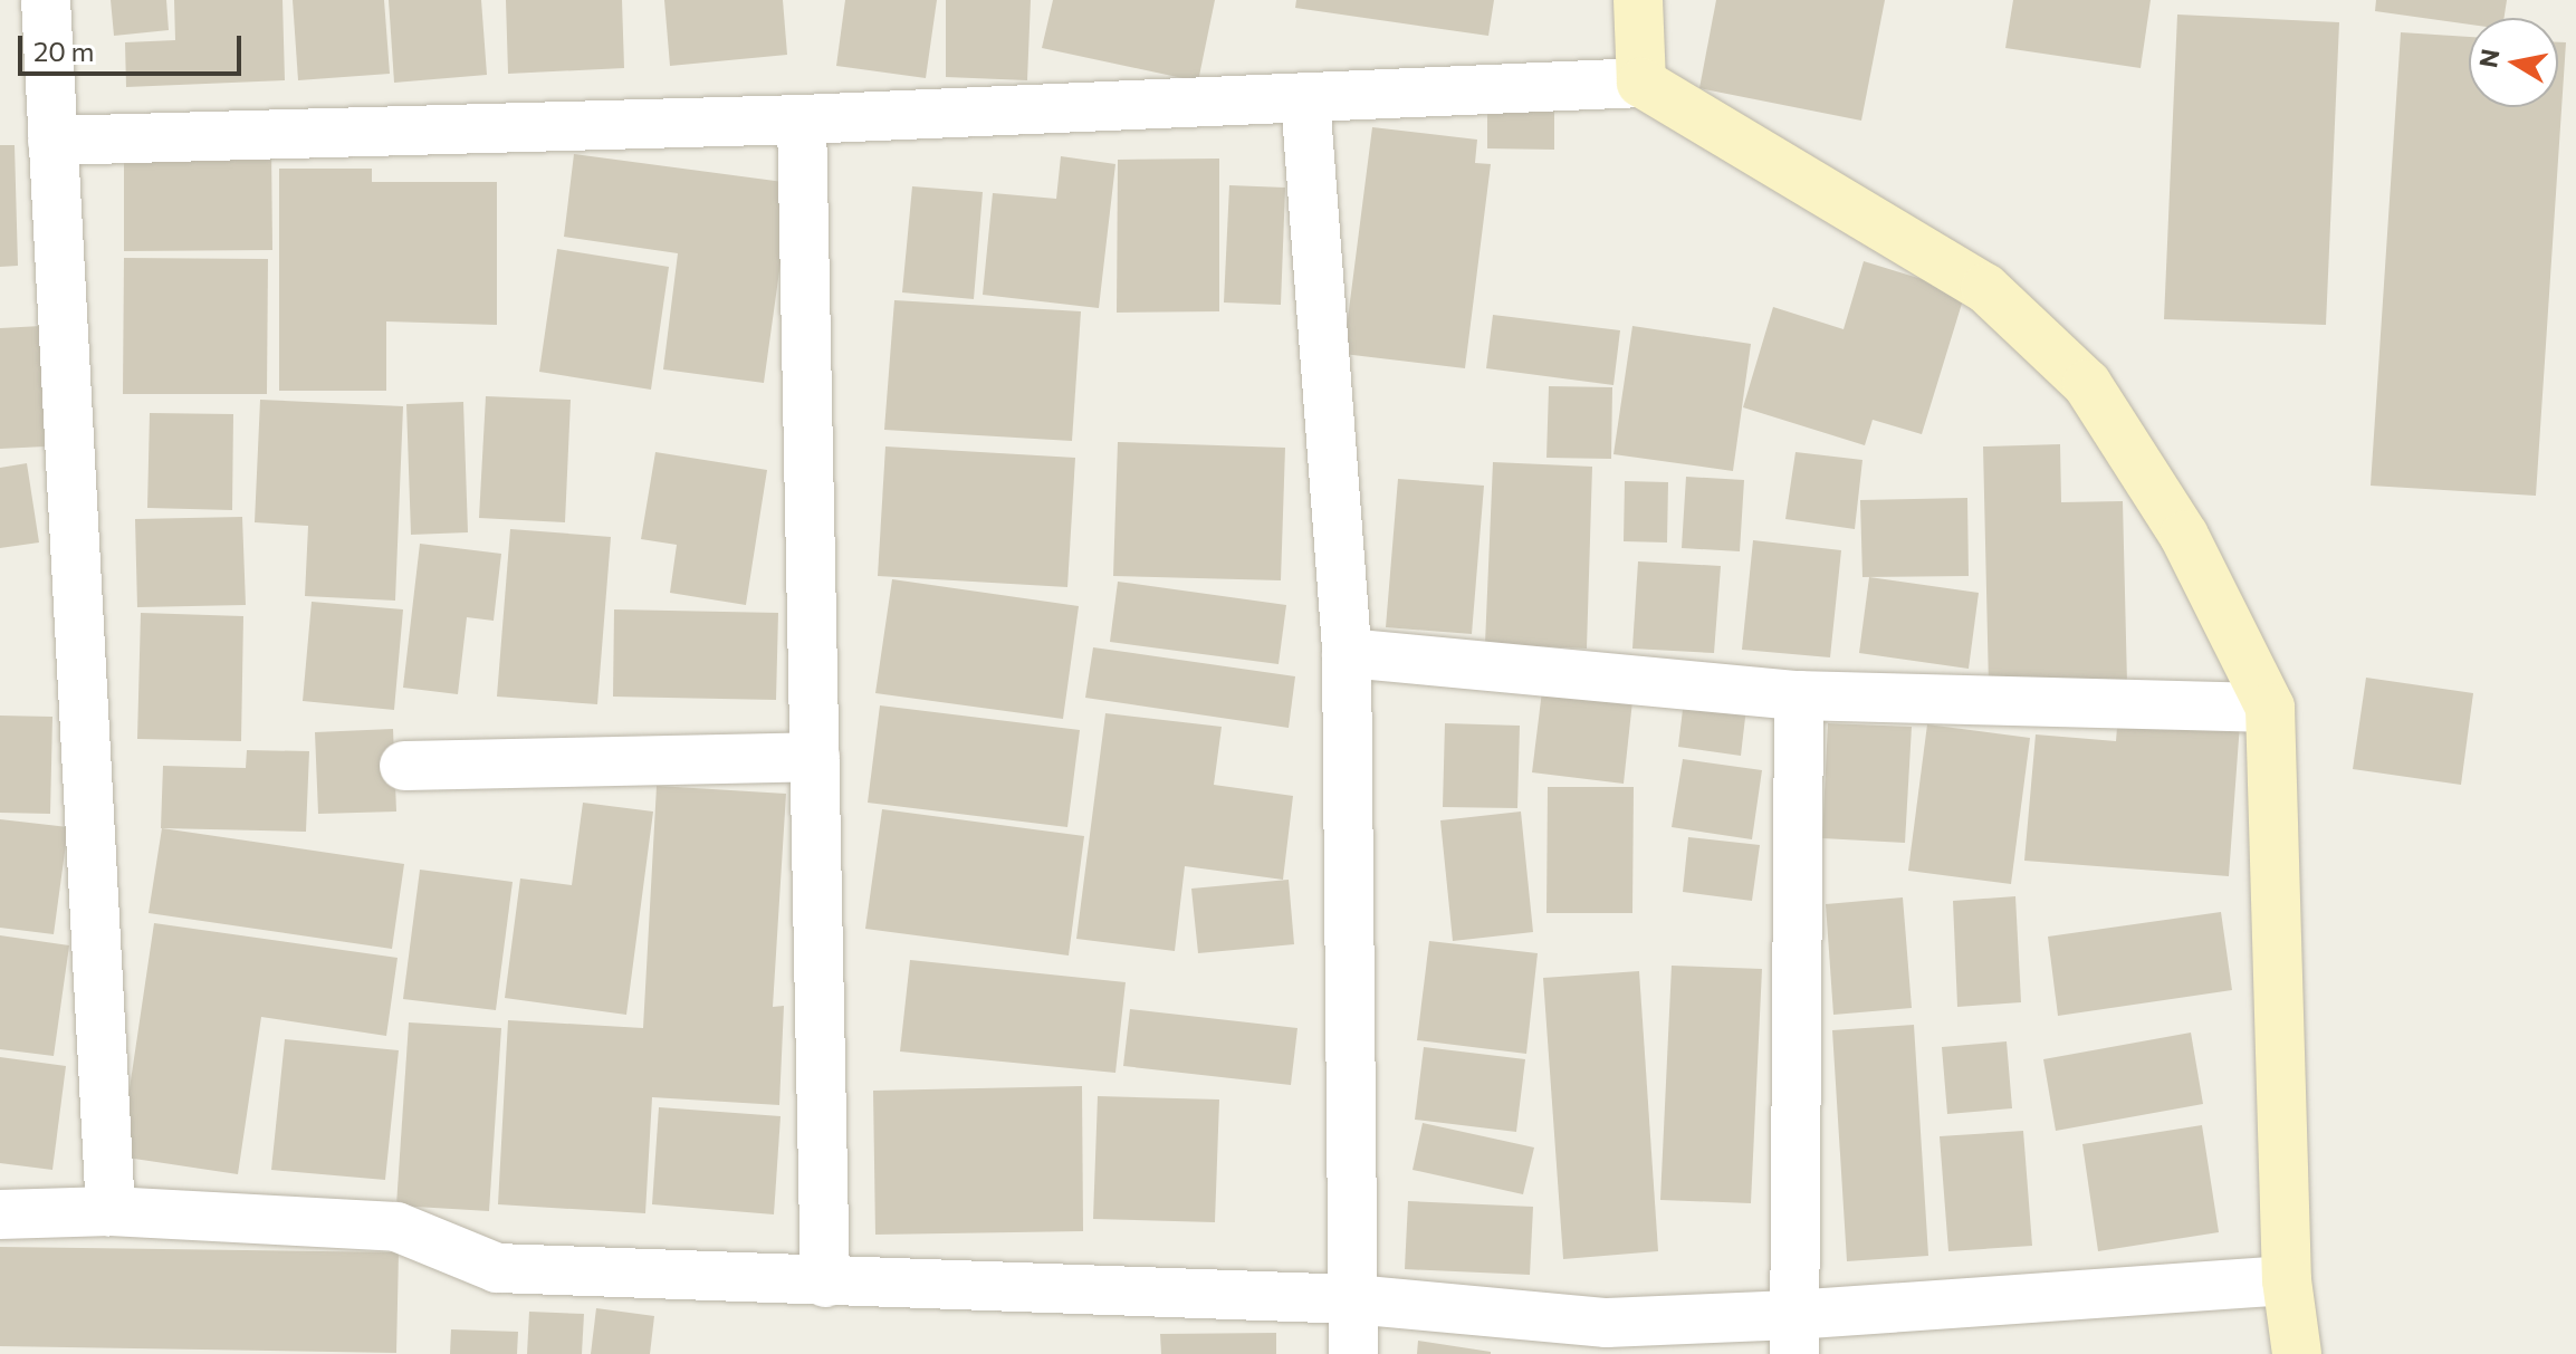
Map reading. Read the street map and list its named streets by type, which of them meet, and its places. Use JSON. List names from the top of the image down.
{
  "scale_bar": "20 m",
  "north": "left"
}
